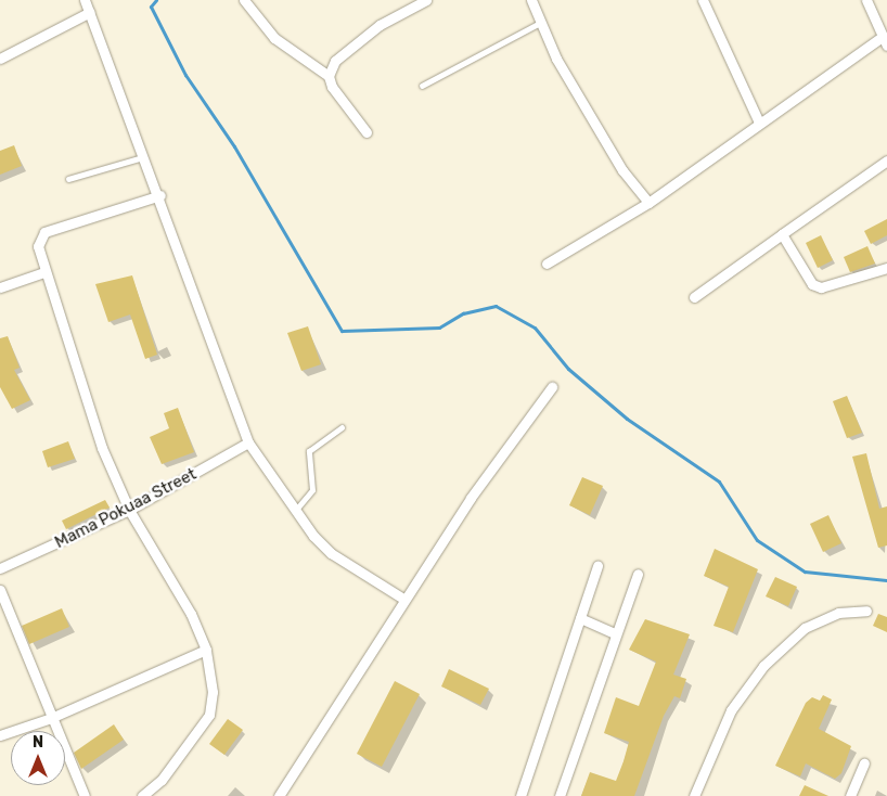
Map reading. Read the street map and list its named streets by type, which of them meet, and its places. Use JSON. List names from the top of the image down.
{
  "streets": {
    "street": ["Mama Pokuaa Street"]
  },
  "north": "top"
}
